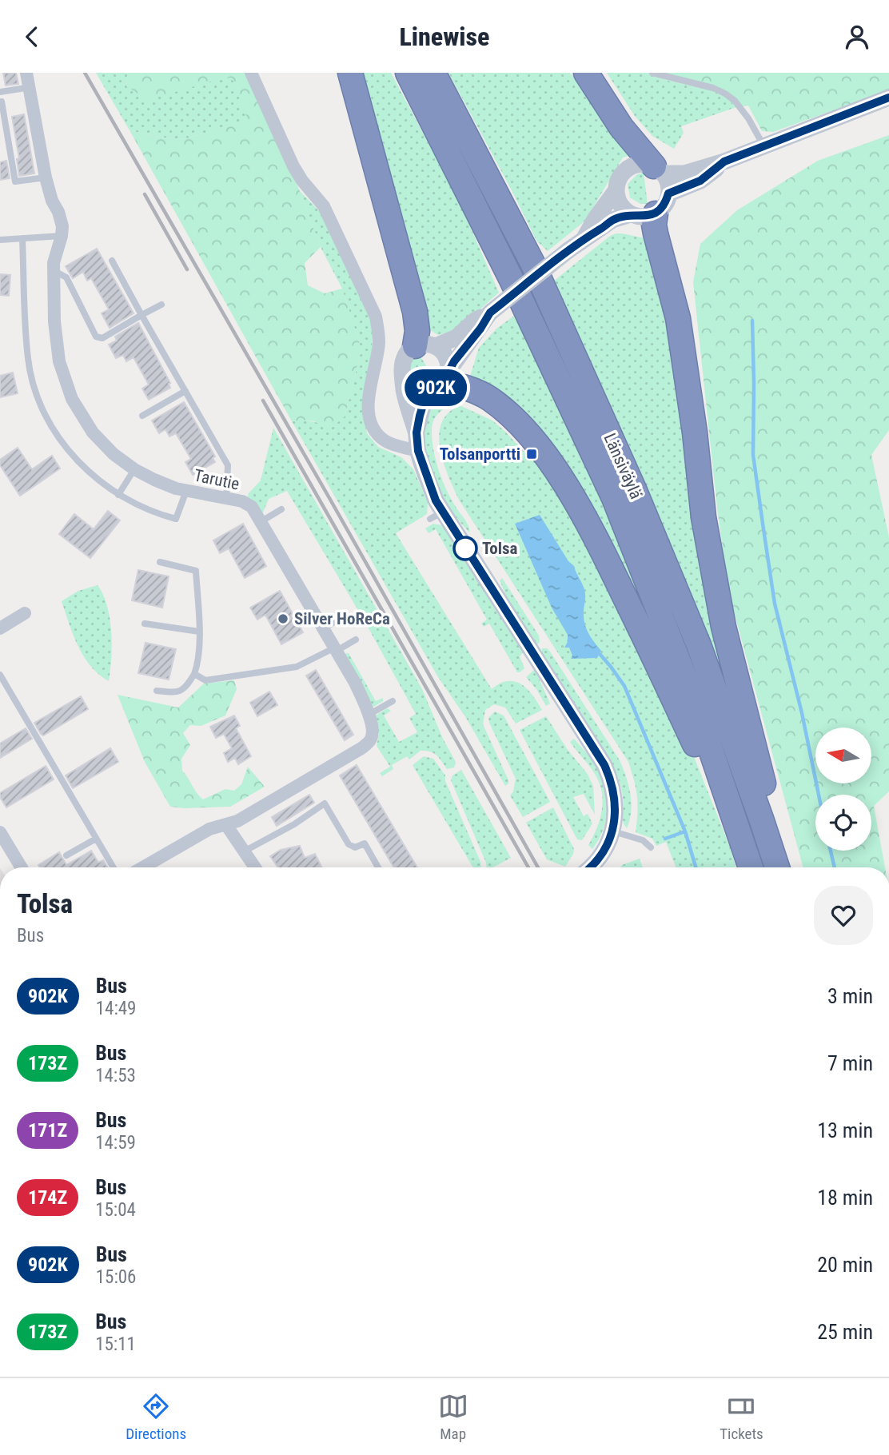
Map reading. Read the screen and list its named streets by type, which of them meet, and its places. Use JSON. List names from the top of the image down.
{
  "streets": {
    "highway": ["Länsiväylä"],
    "street": ["Tarutie"]
  },
  "places": {
    "transit": ["Tolsanportti"],
    "other": ["Tolsa", "Silver HoReCa"]
  },
  "lines": ["bus line 902K"],
  "north": "left",
  "page": {
    "header": "Linewise",
    "on_map": "902K",
    "heading": ["Tolsa", "Bus"],
    "list": [
      {
        "mark": "902K",
        "name": "Bus",
        "note": "14:49",
        "value": "3 min"
      },
      {
        "mark": "173Z",
        "name": "Bus",
        "note": "14:53",
        "value": "7 min"
      },
      {
        "mark": "171Z",
        "name": "Bus",
        "note": "14:59",
        "value": "13 min"
      },
      {
        "mark": "174Z",
        "name": "Bus",
        "note": "15:04",
        "value": "18 min"
      },
      {
        "mark": "902K",
        "name": "Bus",
        "note": "15:06",
        "value": "20 min"
      },
      {
        "mark": "173Z",
        "name": "Bus",
        "note": "15:11",
        "value": "25 min"
      }
    ],
    "tabs": ["Directions", "Map", "Tickets"]
  }
}
